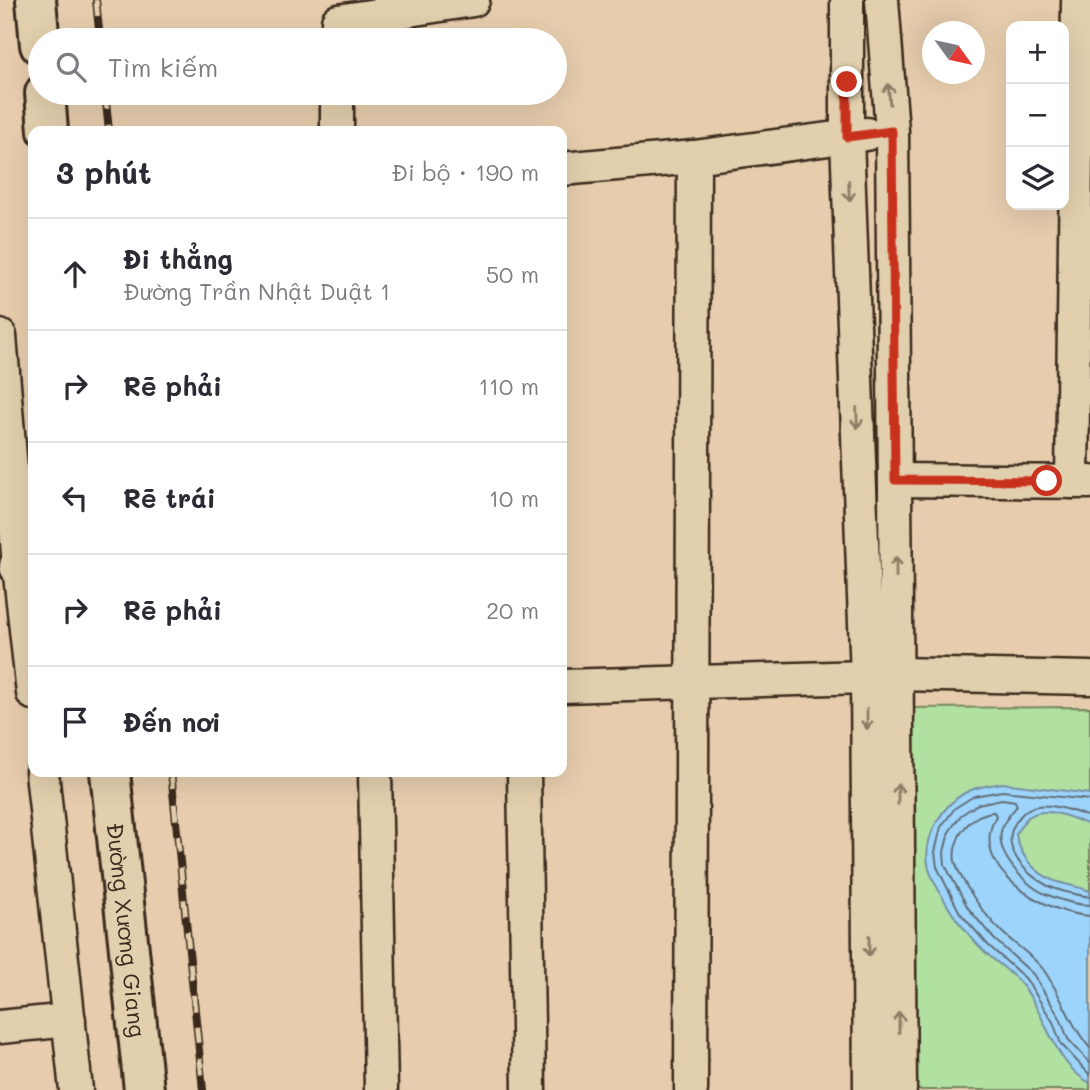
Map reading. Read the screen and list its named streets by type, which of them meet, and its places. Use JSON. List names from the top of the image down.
{
  "streets": {
    "main road": ["Đường Xương Giang"]
  },
  "north": "bottom right",
  "page": {
    "map_buttons": ["+", "−"],
    "search": "Tìm kiếm",
    "heading": ["3 phút", "Đi bộ · 190 m"],
    "list": [
      ["Đi thẳng", "Đường Trần Nhật Duật 1", "50 m"],
      ["Rẽ phải", "110 m"],
      ["Rẽ trái", "10 m"],
      ["Rẽ phải", "20 m"],
      "Đến nơi"
    ]
  }
}
